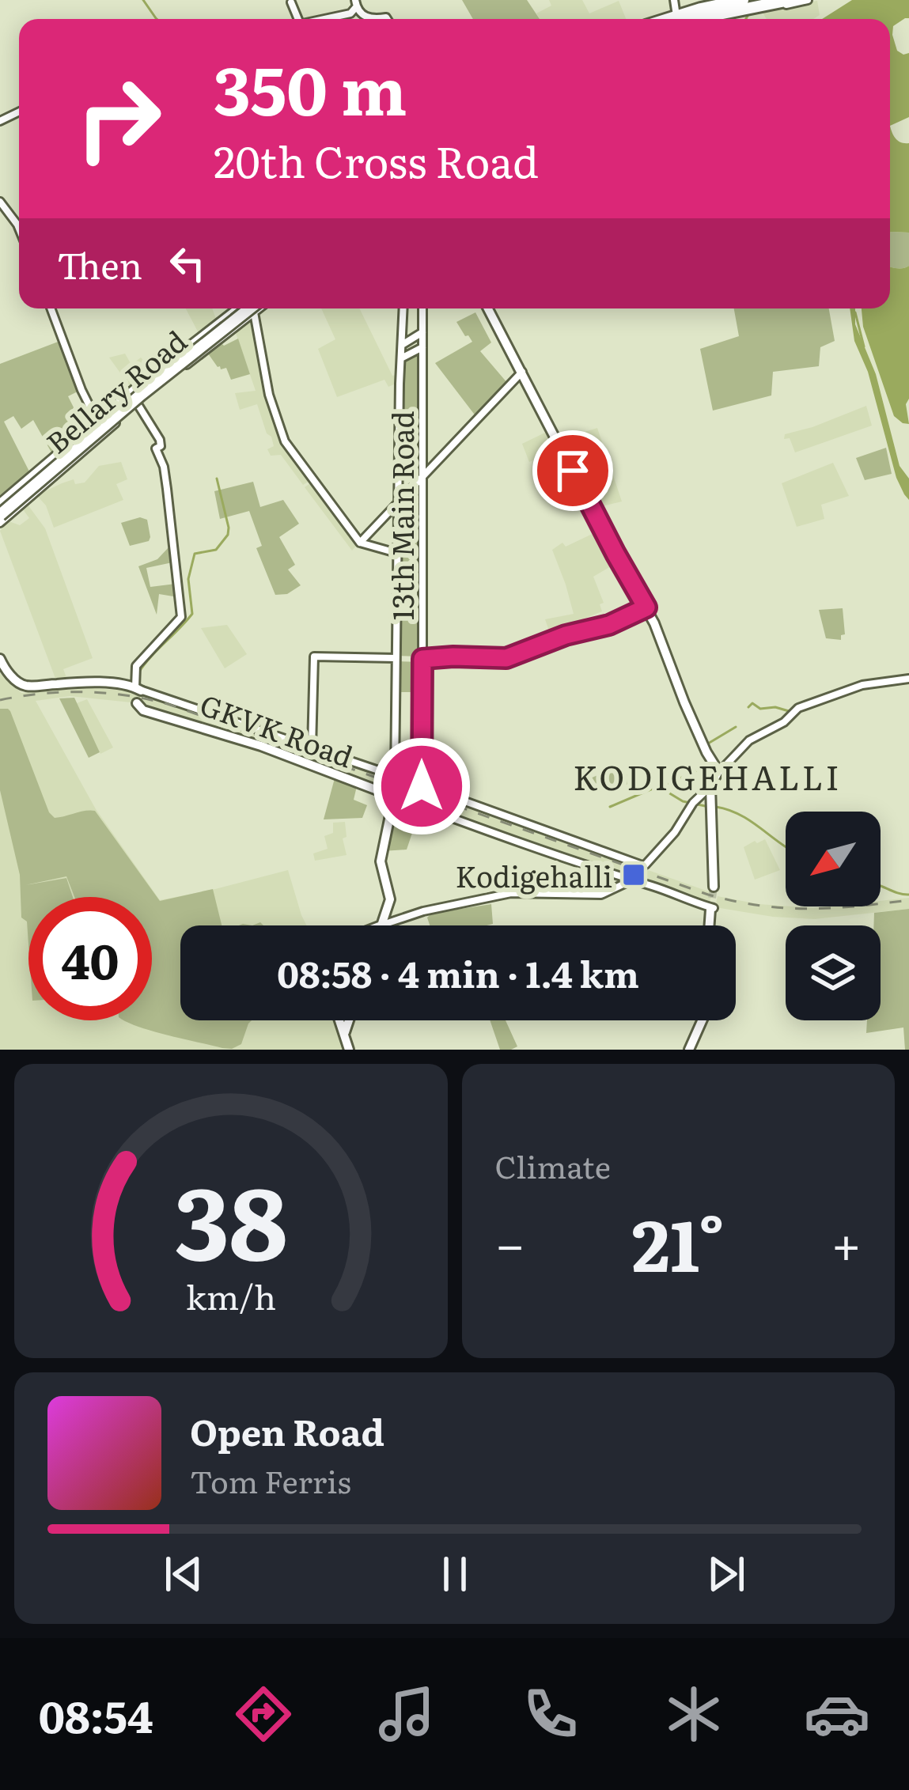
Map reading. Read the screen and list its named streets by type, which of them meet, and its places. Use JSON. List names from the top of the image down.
{
  "streets": {
    "highway": ["Bellary Road"],
    "main road": ["GKVK Road"],
    "street": ["13th Main Road"]
  },
  "crossings": [
    ["13th Main Road", "GKVK Road"]
  ],
  "districts": ["KODIGEHALLI"],
  "places": {
    "transit": ["Kodigehalli"]
  },
  "north": "bottom left",
  "page": {
    "turn": ["350 m", "20th Cross Road"],
    "then": "Then",
    "limit": "40",
    "trip": "08:58 · 4 min · 1.4 km",
    "tile": "Climate",
    "heat": ["−", "21°", "+"],
    "song": ["Open Road", "Tom Ferris"],
    "tabs": "08:54",
    "gauge": ["38", "km/h"]
  }
}
